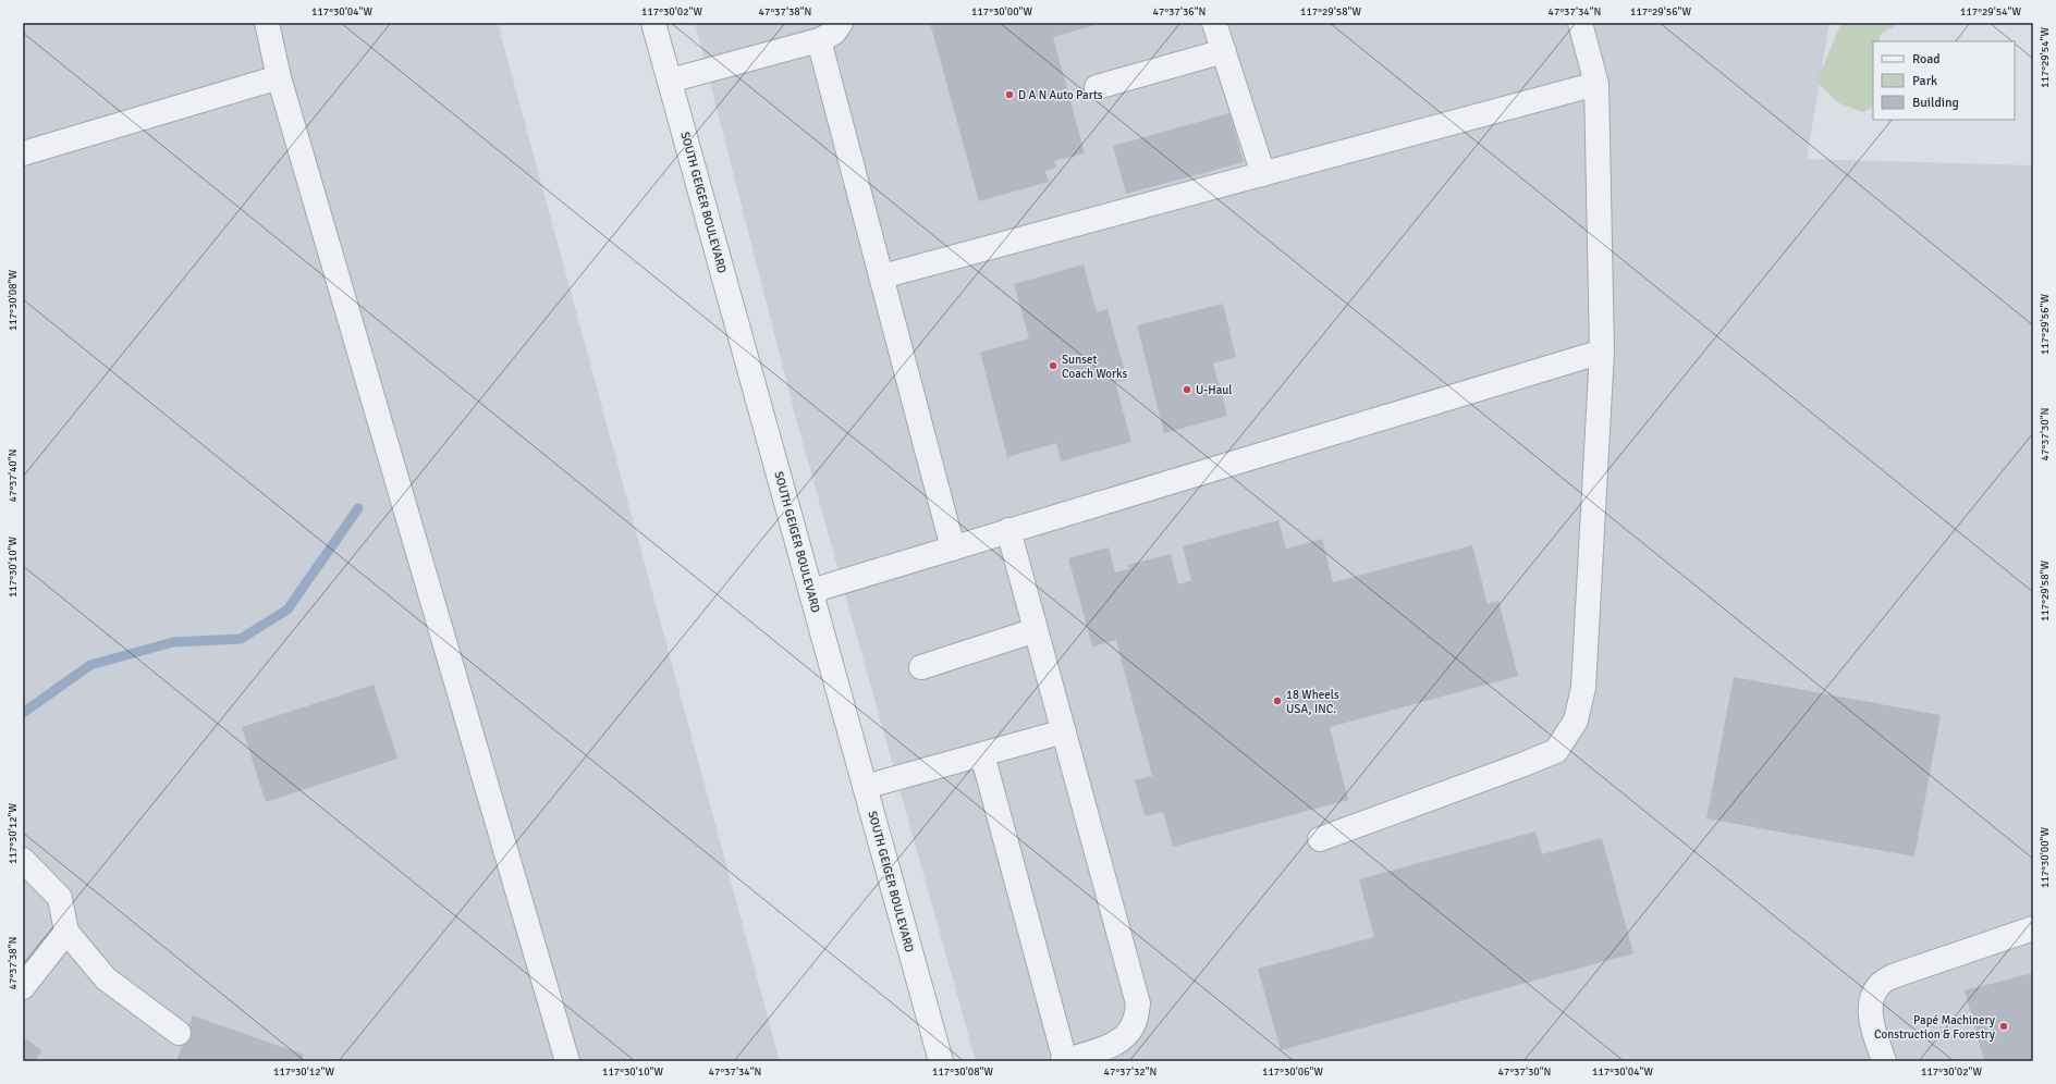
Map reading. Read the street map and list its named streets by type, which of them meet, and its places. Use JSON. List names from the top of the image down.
{
  "streets": {
    "street": ["SOUTH GEIGER BOULEVARD"]
  },
  "places": [
    "D A N Auto Parts",
    "Sunset Coach Works",
    "U-Haul",
    "18 Wheels USA, INC.",
    "Papé Machinery Construction & Forestry"
  ],
  "legend": ["Road", "Park", "Building"],
  "coordinates": [
    "117°30'04\"W",
    "117°30'02\"W",
    "47°37'38\"N",
    "117°30'00\"W",
    "47°37'36\"N",
    "117°29'58\"W",
    "47°37'34\"N",
    "117°29'56\"W",
    "117°29'54\"W",
    "117°30'08\"W",
    "47°37'30\"N",
    "47°37'40\"N",
    "117°30'10\"W",
    "117°30'12\"W",
    "47°37'32\"N",
    "117°30'06\"W"
  ]
}
